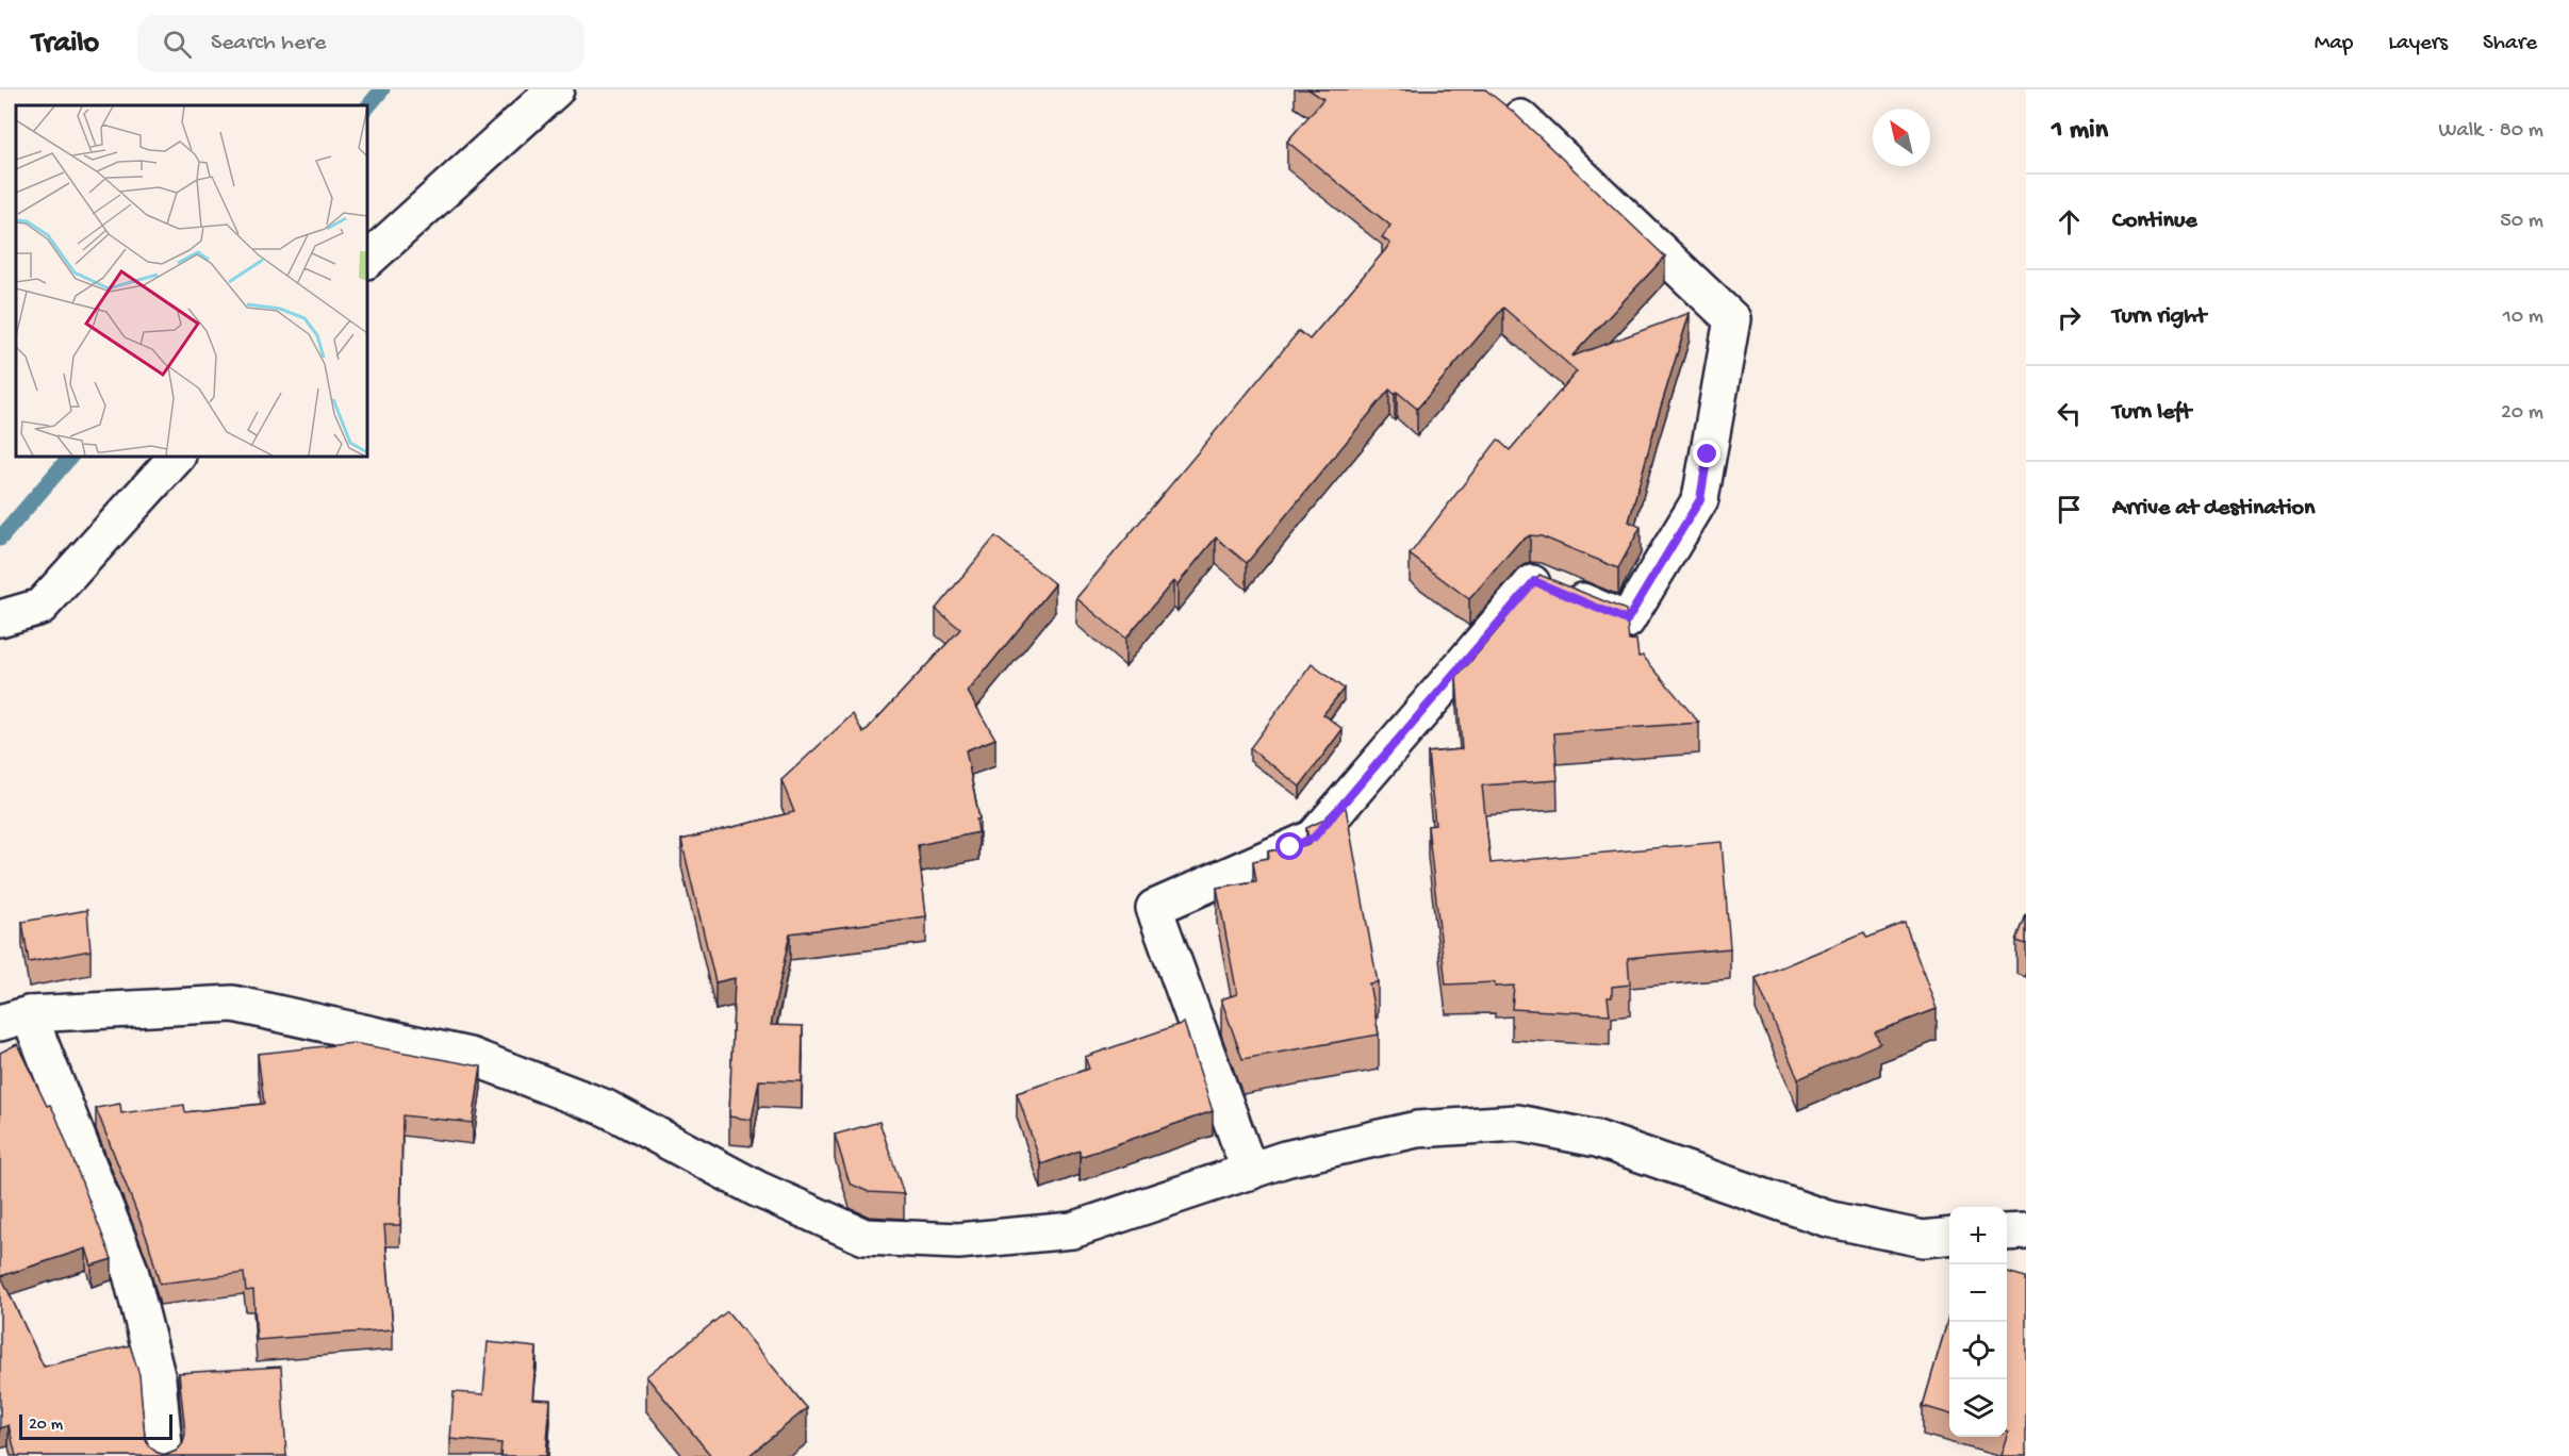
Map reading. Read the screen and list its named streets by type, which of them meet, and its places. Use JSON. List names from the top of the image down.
{
  "scale_bar": "20 m",
  "north": "top left",
  "page": {
    "header": "Trailo",
    "search": "Search here",
    "nav": ["Map", "Layers", "Share"],
    "heading": ["1 min", "Walk · 80 m"],
    "list": [
      ["Continue", "50 m"],
      ["Turn right", "10 m"],
      ["Turn left", "20 m"],
      "Arrive at destination"
    ],
    "map_buttons": ["+", "−"],
    "scale": "20 m"
  }
}
